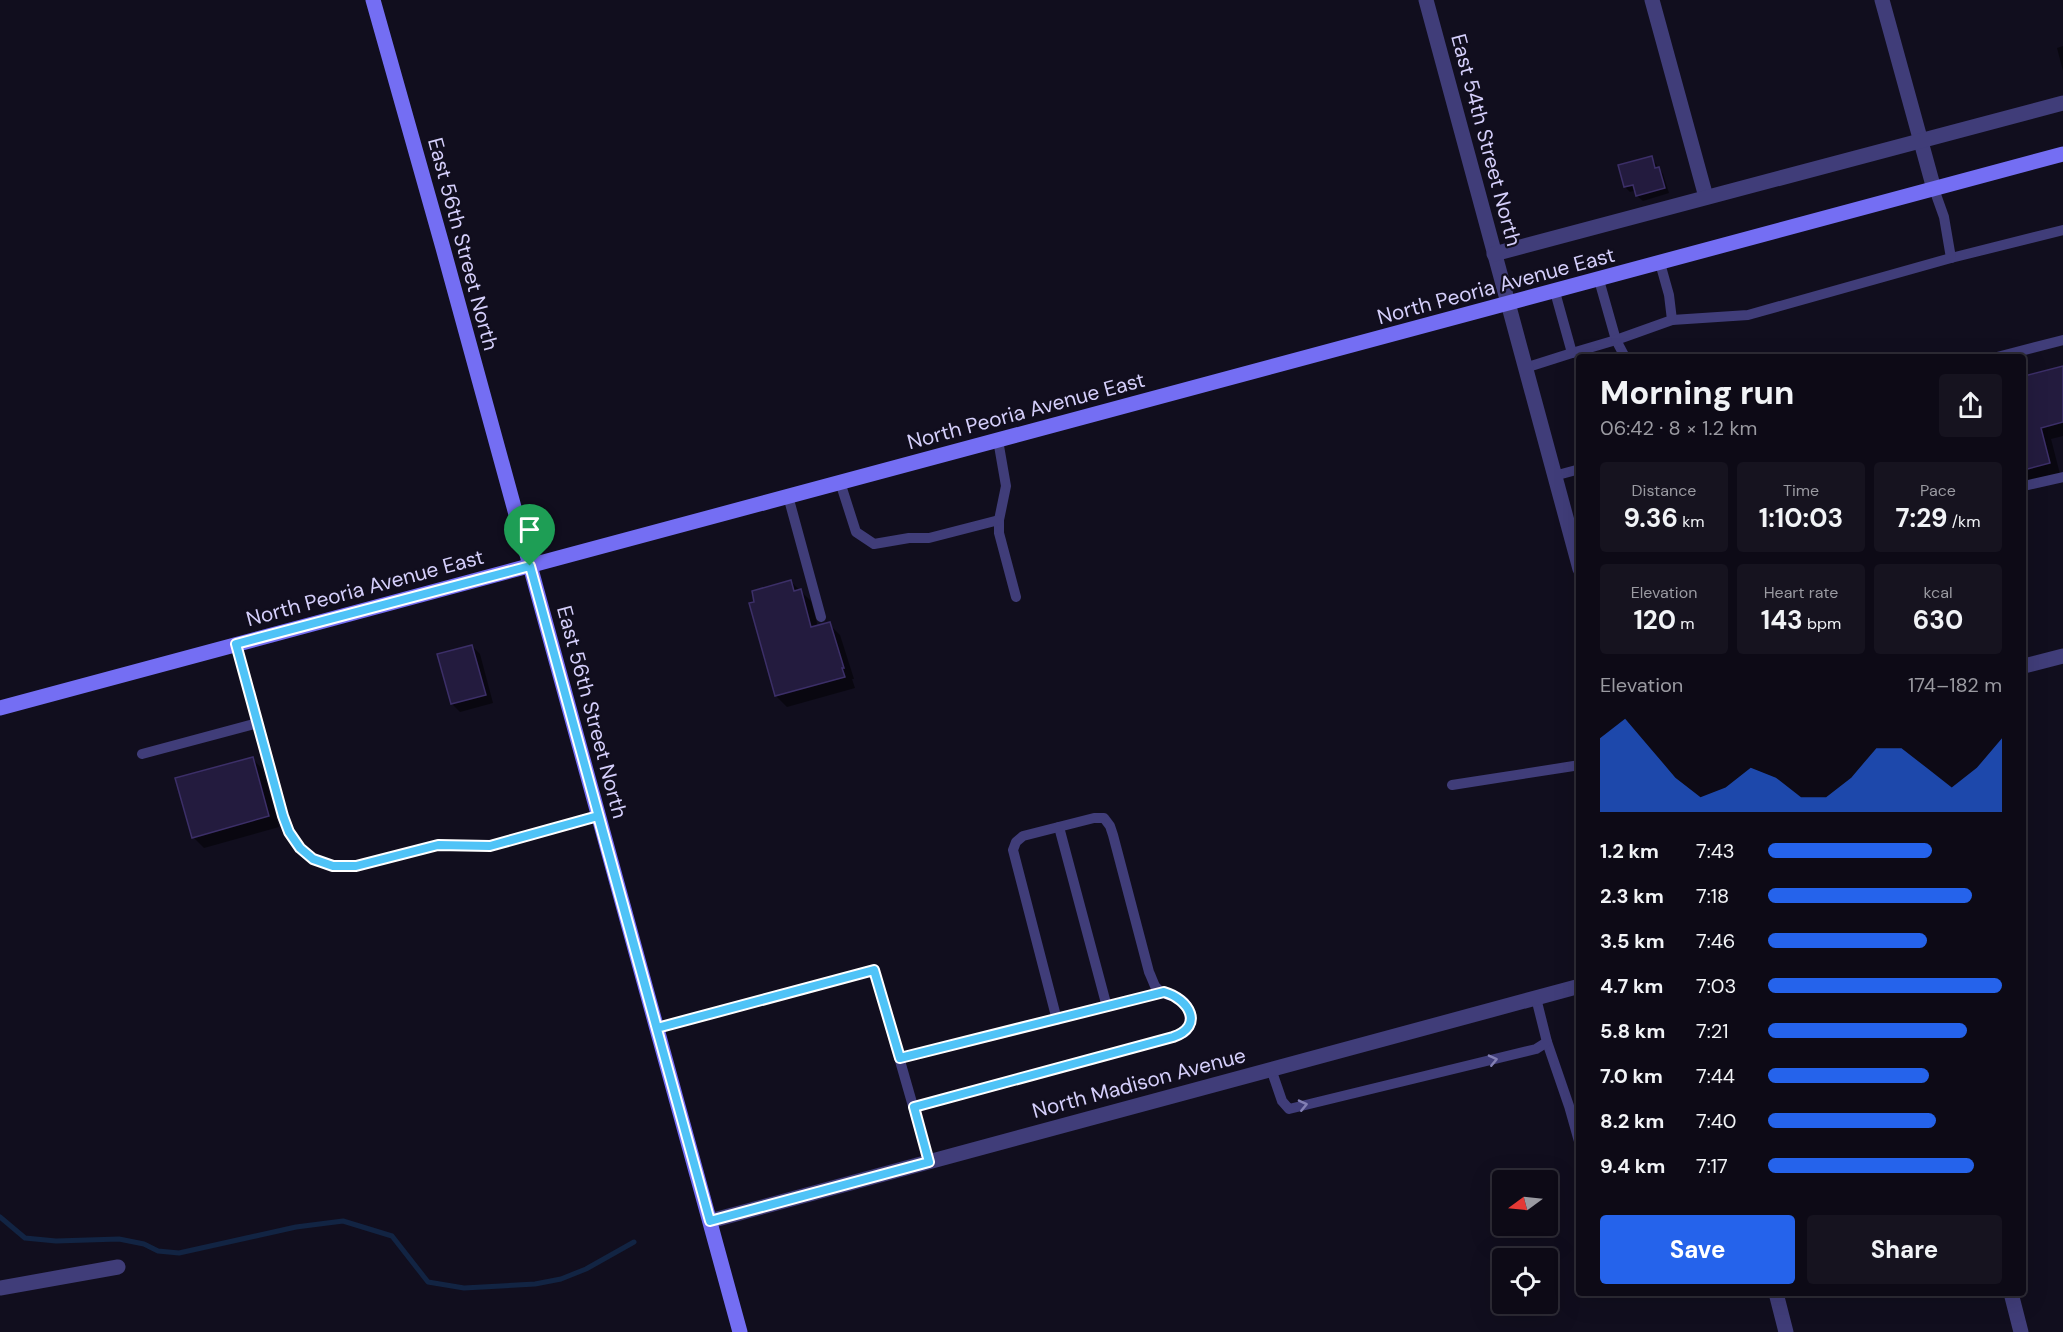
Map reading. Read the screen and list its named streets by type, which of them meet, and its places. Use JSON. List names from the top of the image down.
{
  "streets": {
    "main road": ["East 56th Street North", "North Peoria Avenue East"],
    "street": ["East 54th Street North", "North Madison Avenue"]
  },
  "crossings": [
    ["East 54th Street North", "North Peoria Avenue East"],
    ["East 56th Street North", "North Peoria Avenue East"],
    ["East 56th Street North", "North Madison Avenue"]
  ],
  "north": "left",
  "page": {
    "heading": ["Morning run", "06:42 · 8 × 1.2 km"],
    "stats": [
      ["Distance", "9.36 km"],
      ["Time", "1:10:03"],
      ["Pace", "7:29 /km"],
      ["Elevation", "120 m"],
      ["Heart rate", "143 bpm"],
      ["kcal", "630"]
    ],
    "chart": ["Elevation", "174–182 m"],
    "list": [
      {
        "name": "1.2 km",
        "note": "7:43"
      },
      {
        "name": "2.3 km",
        "note": "7:18"
      },
      {
        "name": "3.5 km",
        "note": "7:46"
      },
      {
        "name": "4.7 km",
        "note": "7:03"
      },
      {
        "name": "5.8 km",
        "note": "7:21"
      },
      {
        "name": "7.0 km",
        "note": "7:44"
      },
      {
        "name": "8.2 km",
        "note": "7:40"
      },
      {
        "name": "9.4 km",
        "note": "7:17"
      }
    ],
    "buttons": ["Save", "Share"]
  }
}
